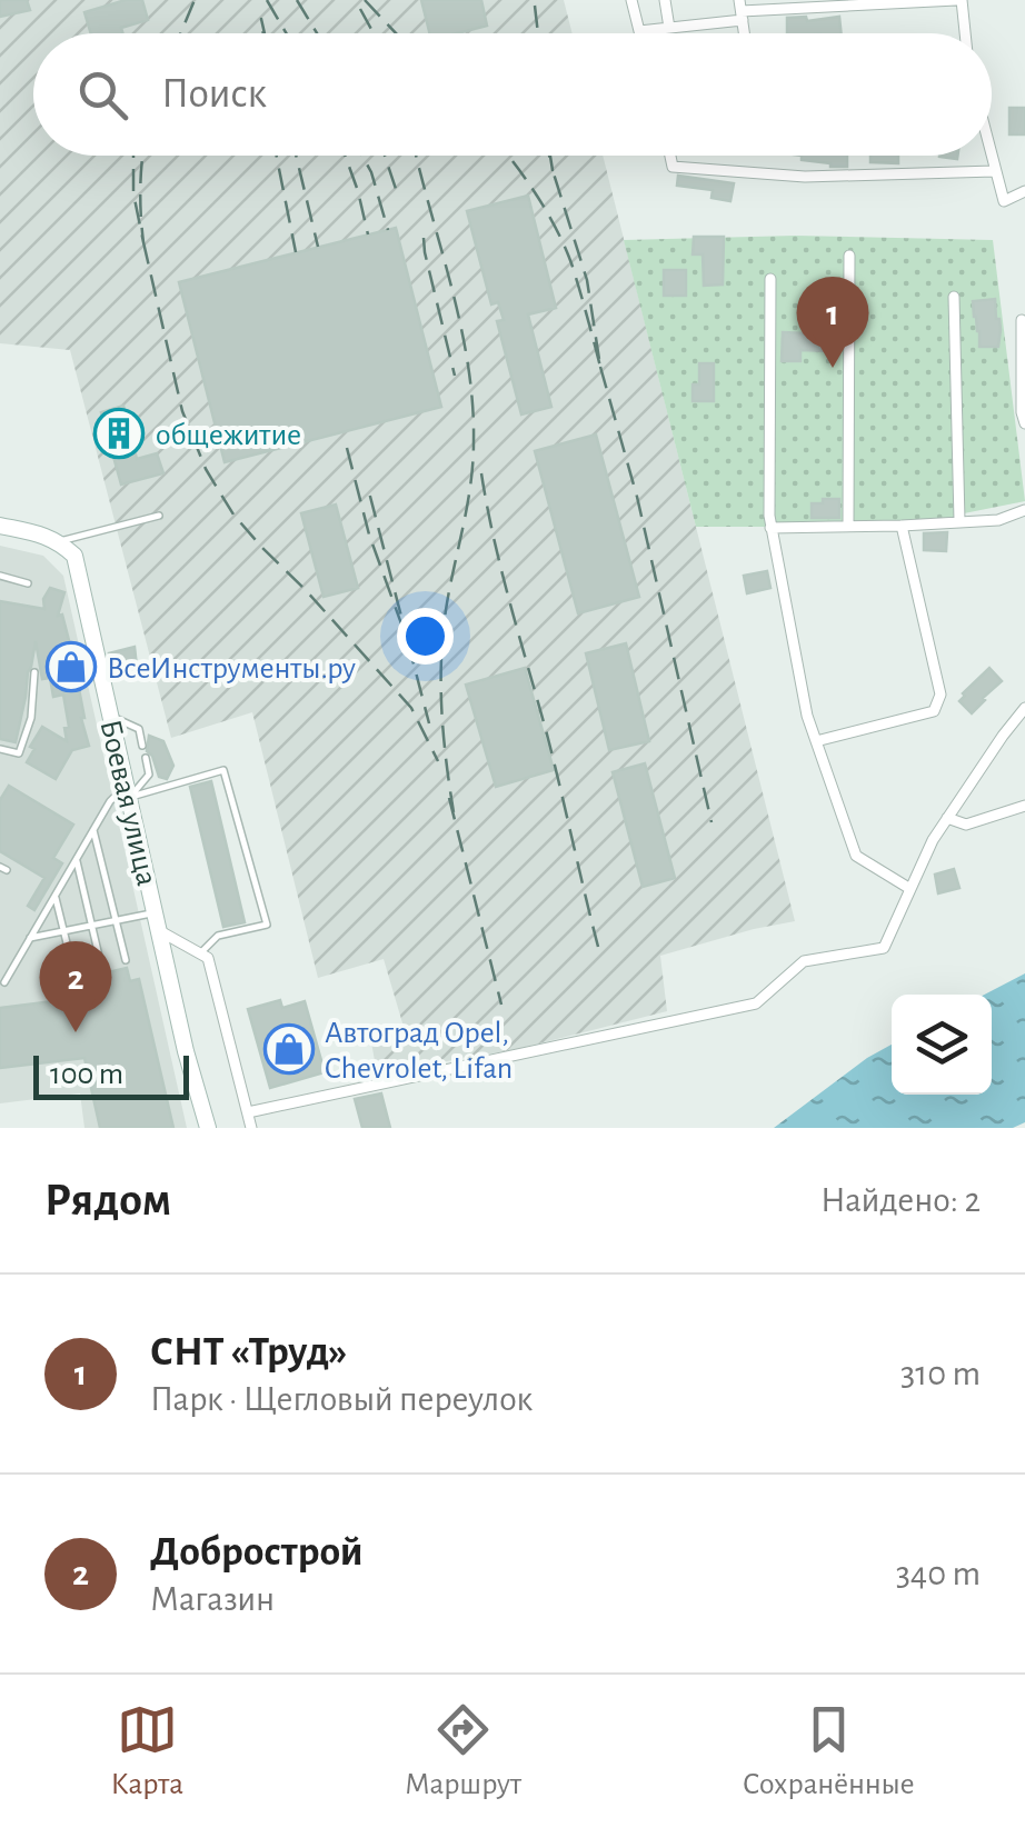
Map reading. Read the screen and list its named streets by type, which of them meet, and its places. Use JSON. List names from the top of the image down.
{
  "streets": {
    "main road": ["Боевая улица"]
  },
  "places": {
    "building": ["общежитие"],
    "shop": ["ВсеИнструменты.ру", "Автоград Opel, Chevrolet, Lifan"]
  },
  "scale_bar": "100 m",
  "page": {
    "search": "Поиск",
    "pins": ["1", "2"],
    "scale": "100 m",
    "heading": ["Рядом", "Найдено: 2"],
    "list": [
      {
        "mark": "1",
        "name": "СНТ «Труд»",
        "note": "Парк · Щегловый переулок",
        "value": "310 m"
      },
      {
        "mark": "2",
        "name": "Добрострой",
        "note": "Магазин",
        "value": "340 m"
      }
    ],
    "nav": ["Карта", "Маршрут", "Сохранённые"]
  }
}
